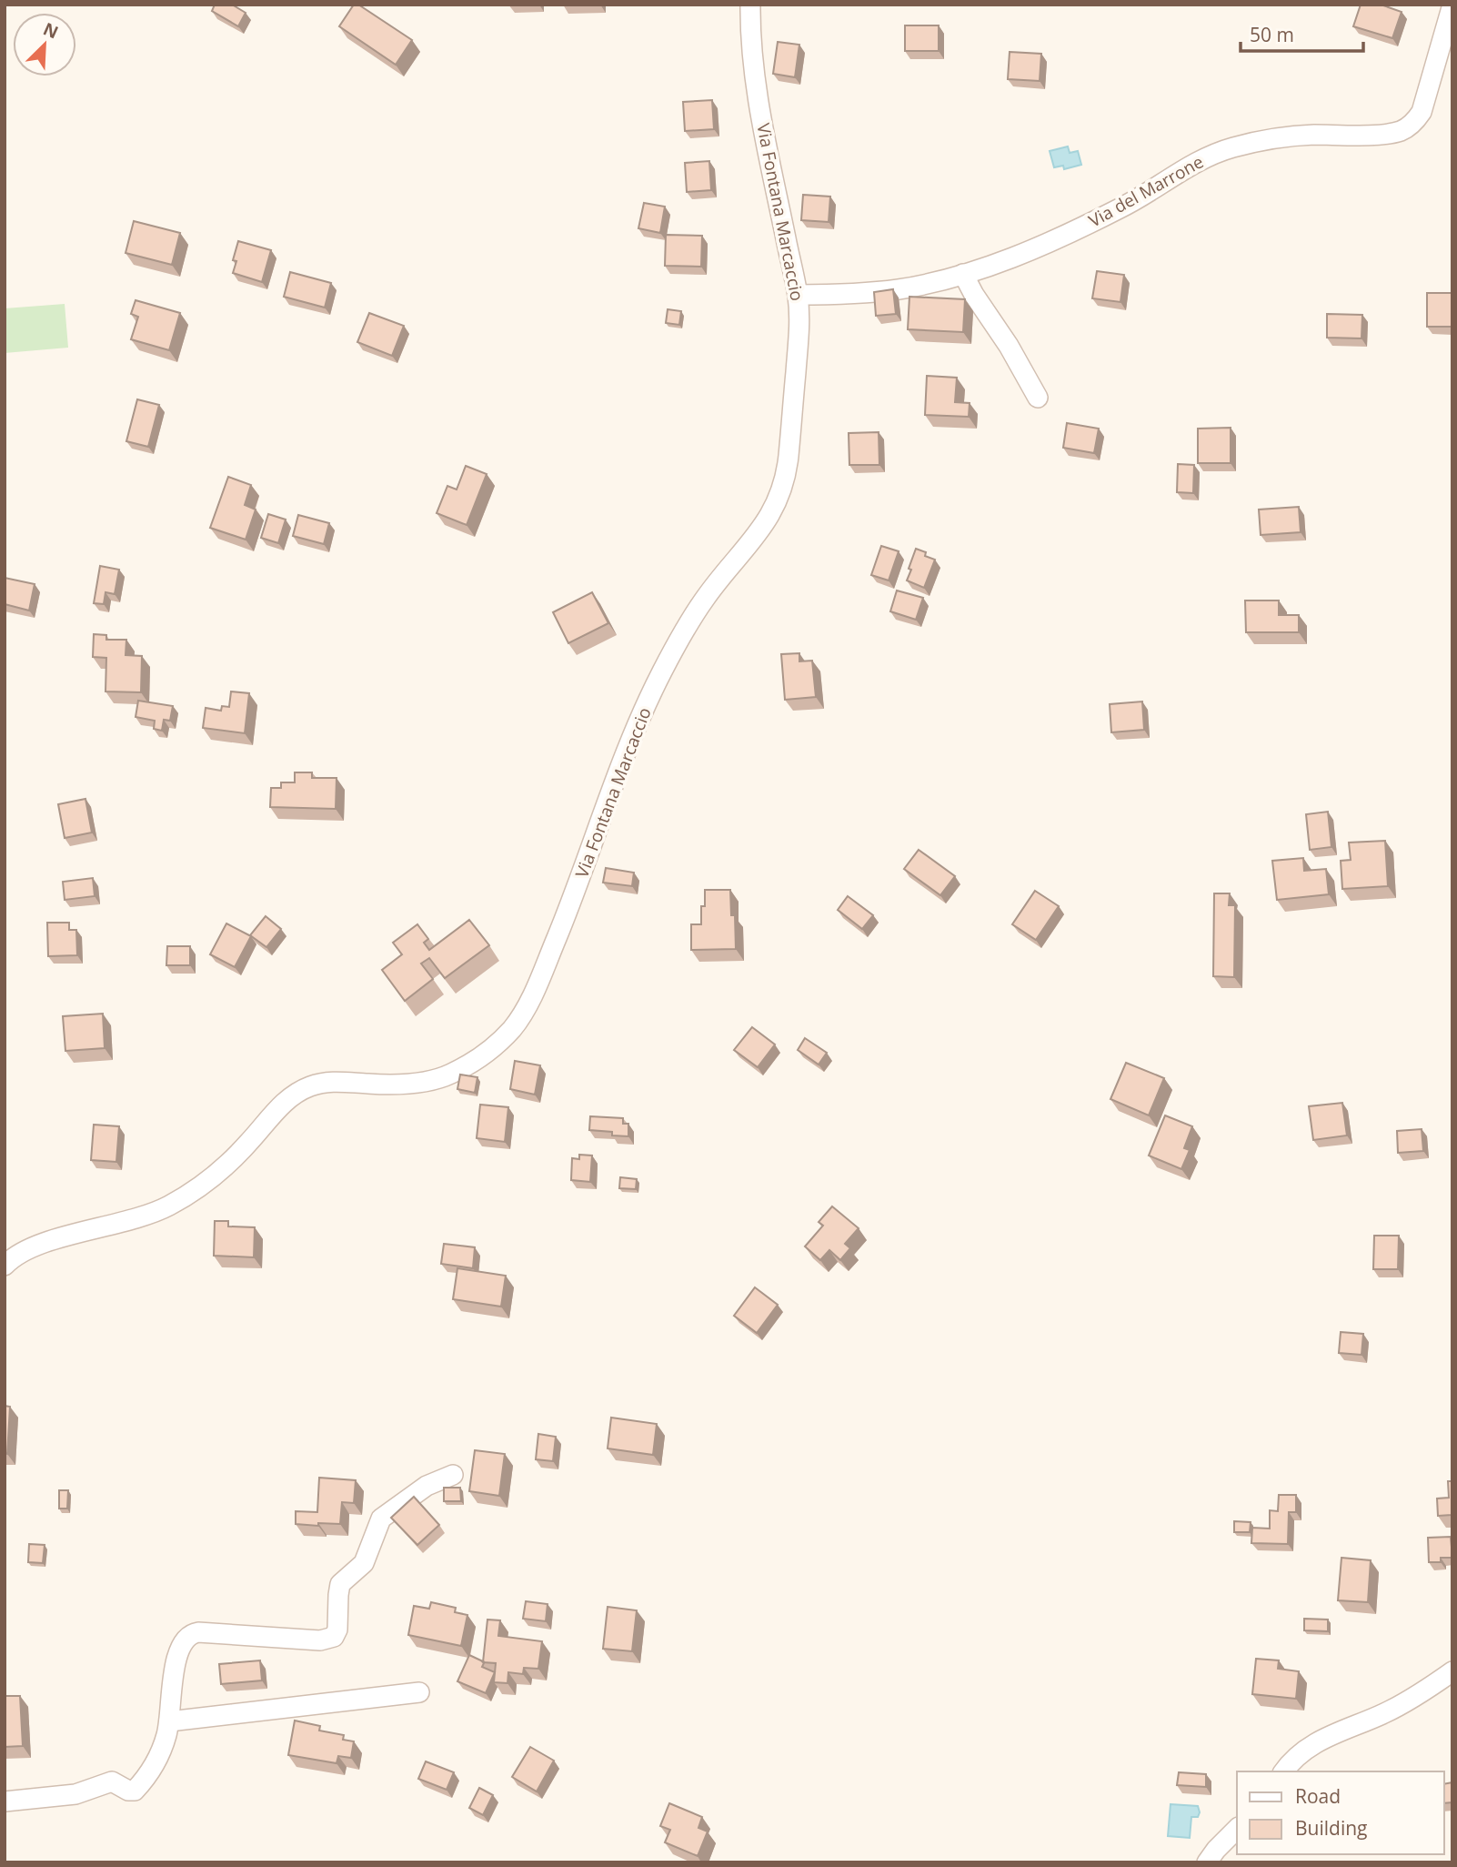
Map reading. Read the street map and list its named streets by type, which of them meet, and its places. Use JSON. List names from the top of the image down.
{
  "streets": {
    "street": ["Via del Marrone", "Via Fontana Marcaccio"]
  },
  "crossings": [
    ["Via del Marrone", "Via Fontana Marcaccio"]
  ],
  "legend": ["Road", "Building"],
  "scale_bar": "50 m",
  "north": "top right"
}
